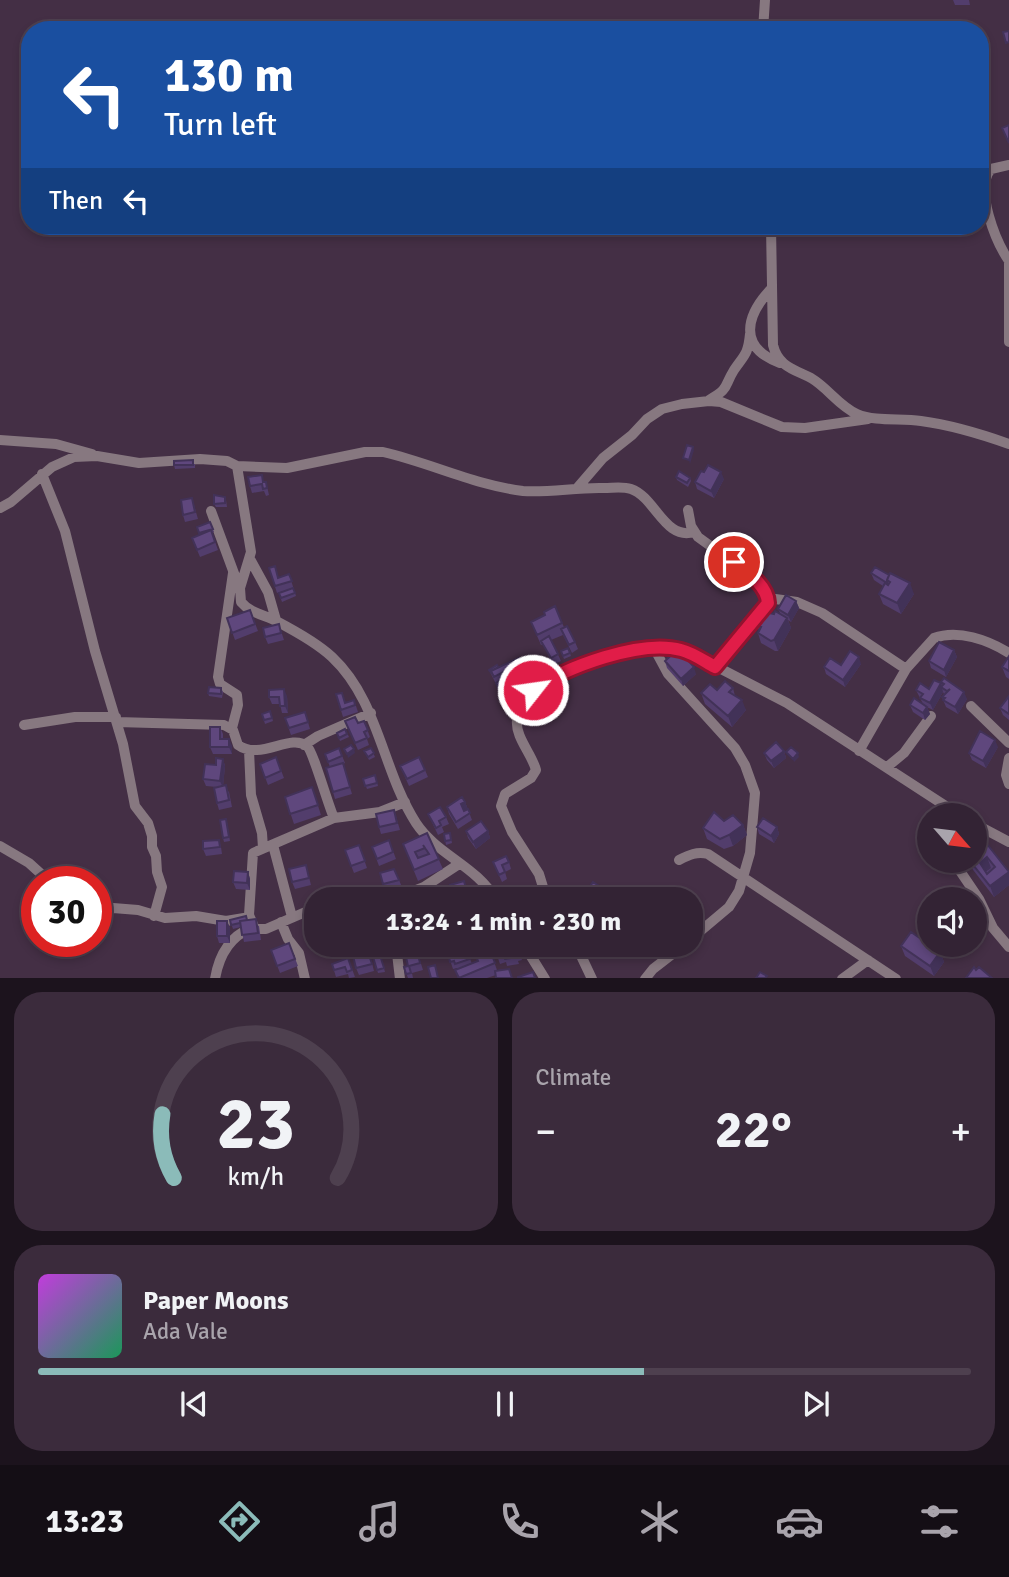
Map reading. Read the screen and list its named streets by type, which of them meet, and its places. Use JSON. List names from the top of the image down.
{
  "north": "bottom right",
  "page": {
    "turn": ["130 m", "Turn left"],
    "then": "Then",
    "limit": "30",
    "trip": "13:24 · 1 min · 230 m",
    "tile": "Climate",
    "heat": ["−", "22°", "+"],
    "song": ["Paper Moons", "Ada Vale"],
    "tabs": "13:23",
    "gauge": ["23", "km/h"]
  }
}
